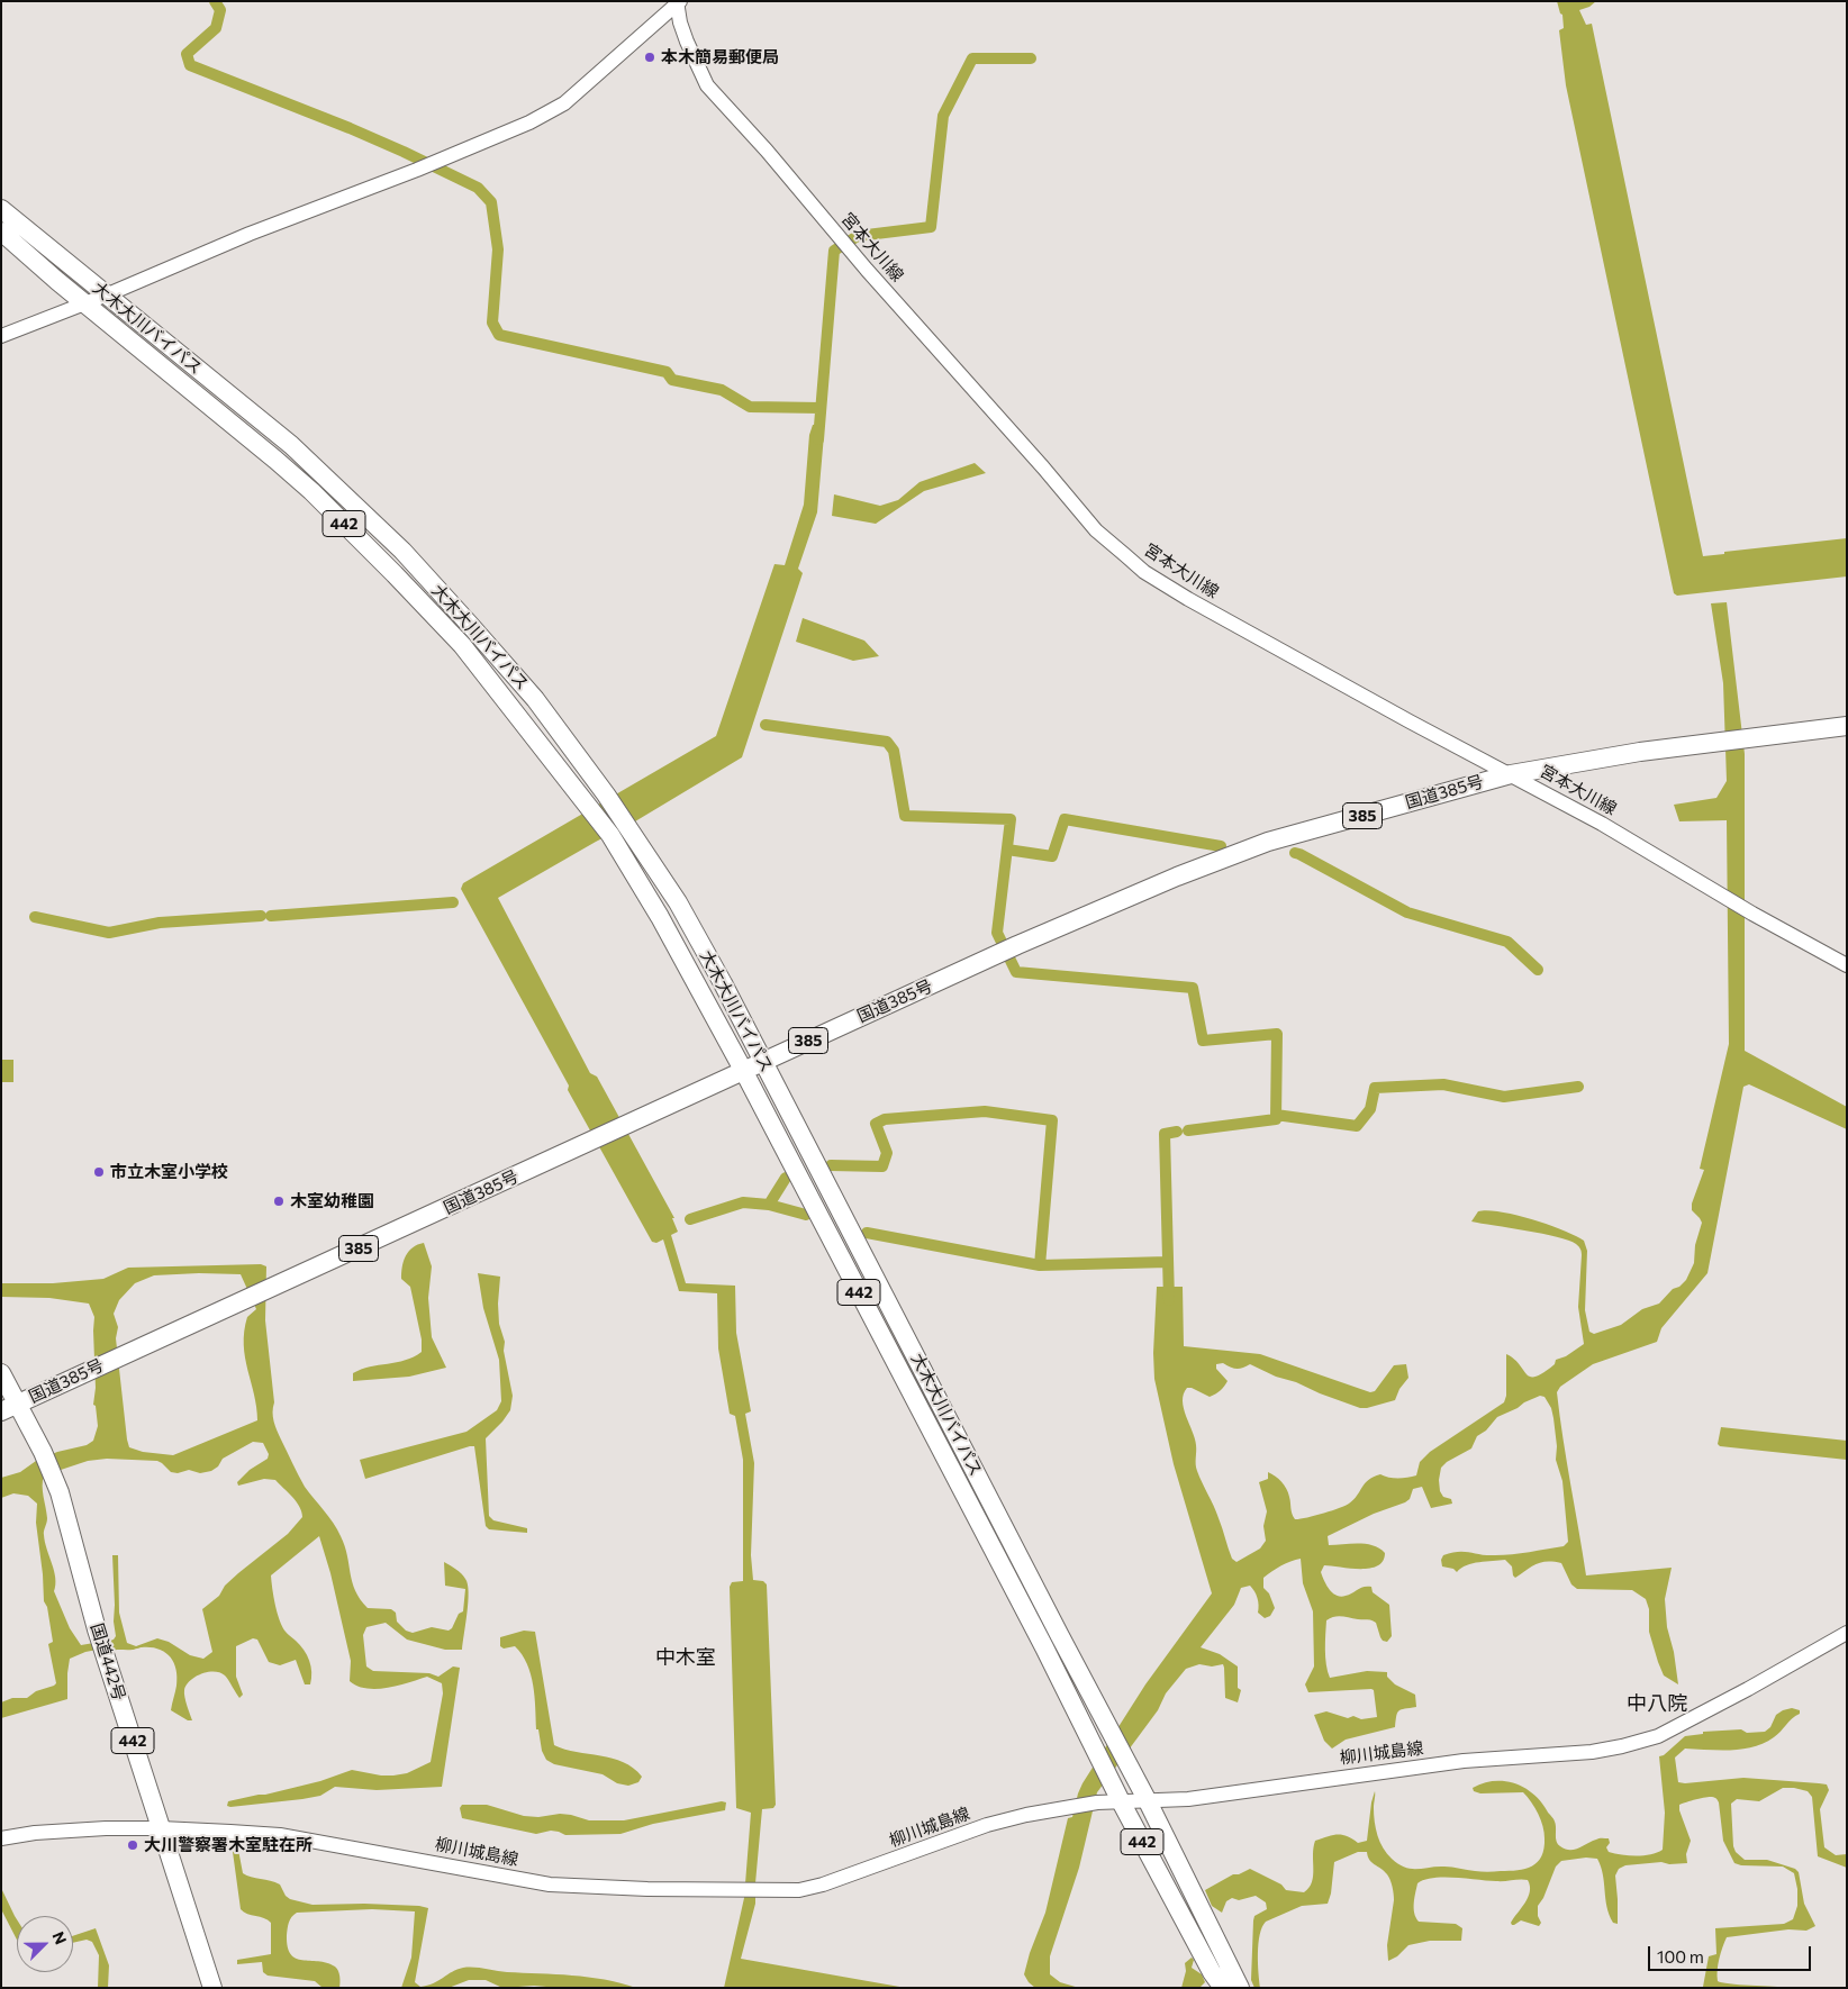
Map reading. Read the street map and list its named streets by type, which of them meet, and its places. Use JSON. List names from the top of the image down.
{
  "streets": {
    "highway": [
      "大木大川バイパス",
      "442",
      "国道385号",
      "385",
      "国道442号"
    ],
    "main road": ["宮本大川線", "柳川城島線"]
  },
  "crossings": [
    ["宮本大川線", "国道385号"],
    ["大木大川バイパス", "国道385号"],
    ["大木大川バイパス", "柳川城島線"],
    ["国道385号", "国道442号"],
    ["国道442号", "柳川城島線"]
  ],
  "districts": ["中木室", "中八院"],
  "places": [
    "本木簡易郵便局",
    "市立木室小学校",
    "木室幼稚園",
    "大川警察署木室駐在所"
  ],
  "scale_bar": "100 m",
  "north": "top right"
}
